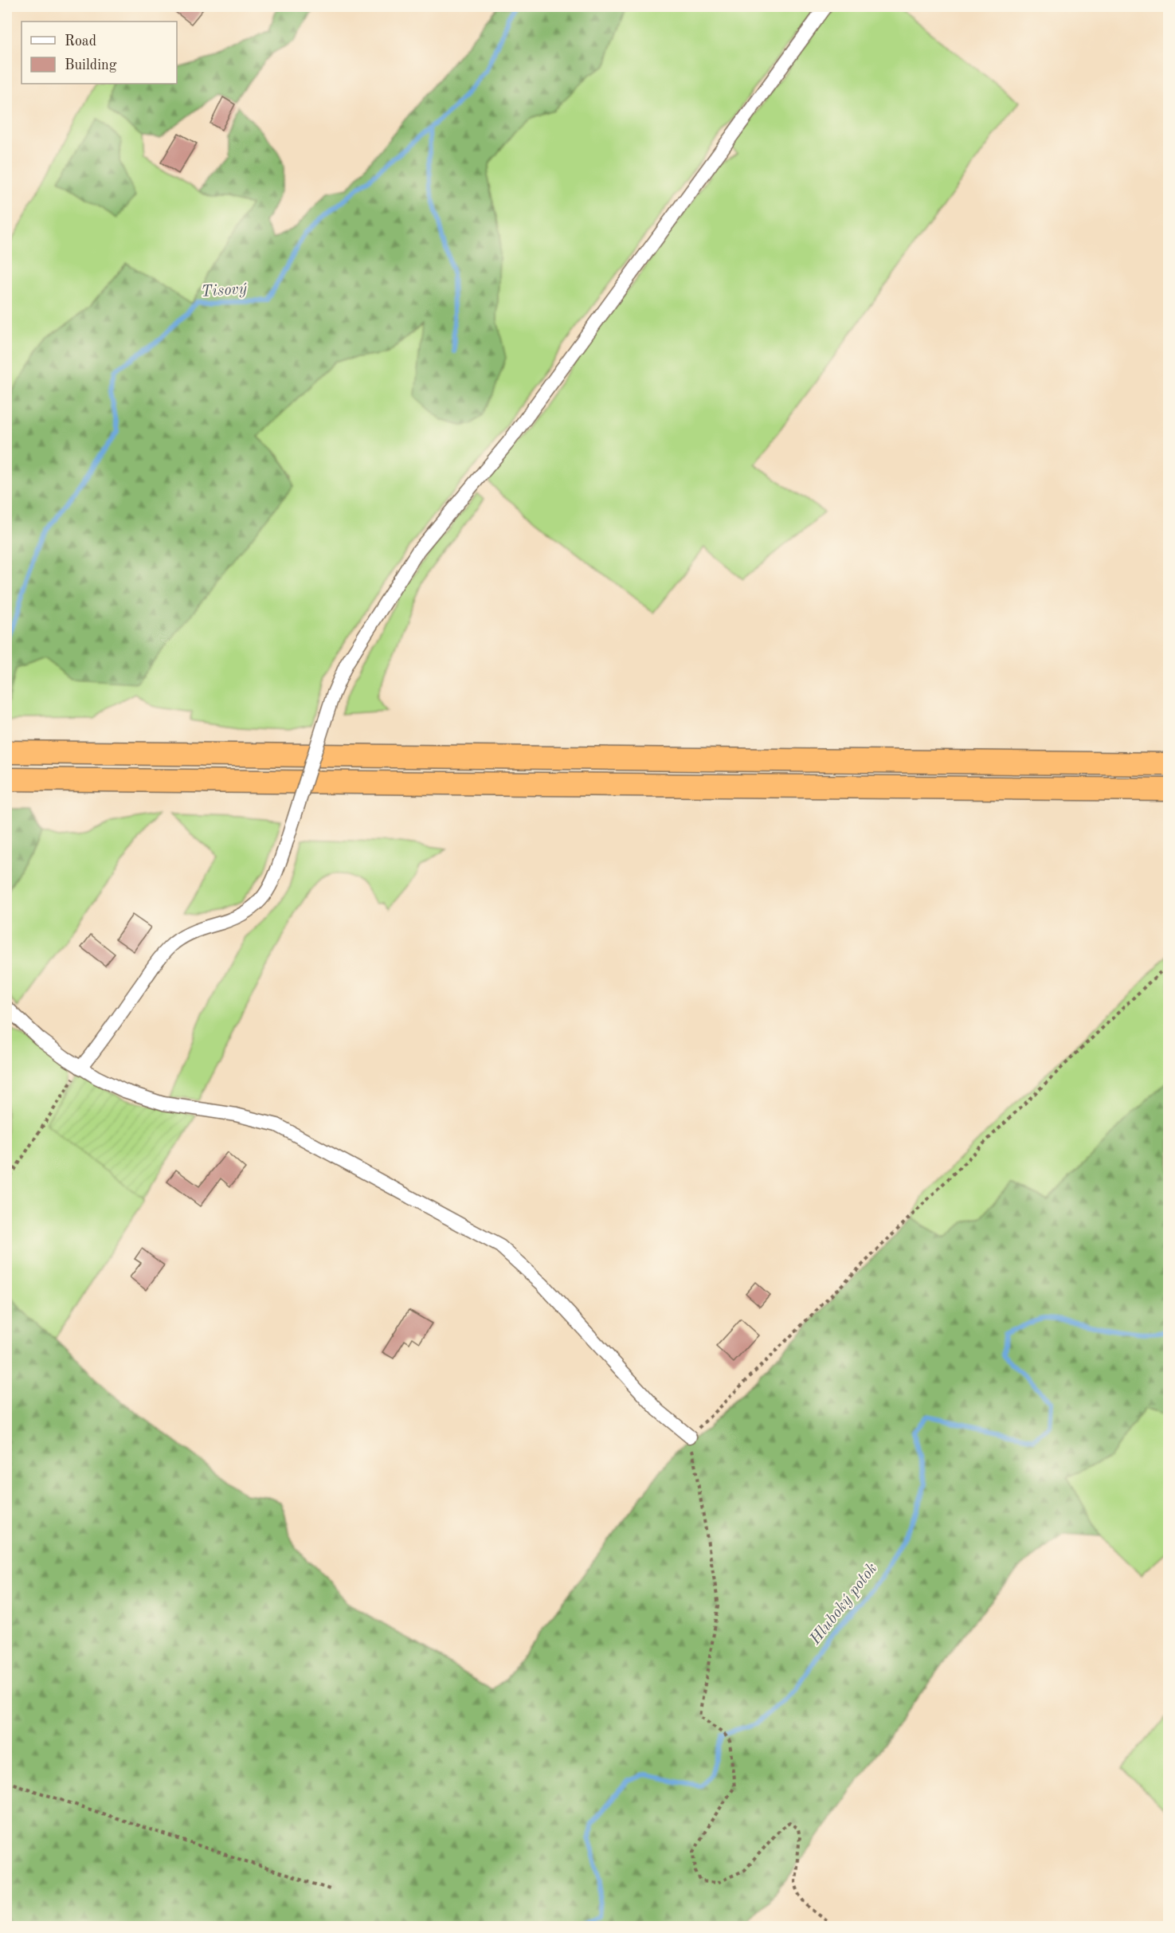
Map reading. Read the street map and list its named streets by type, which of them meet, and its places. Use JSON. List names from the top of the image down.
{
  "water": ["Tisový", "Hluboký potok"],
  "legend": ["Road", "Building"]
}
